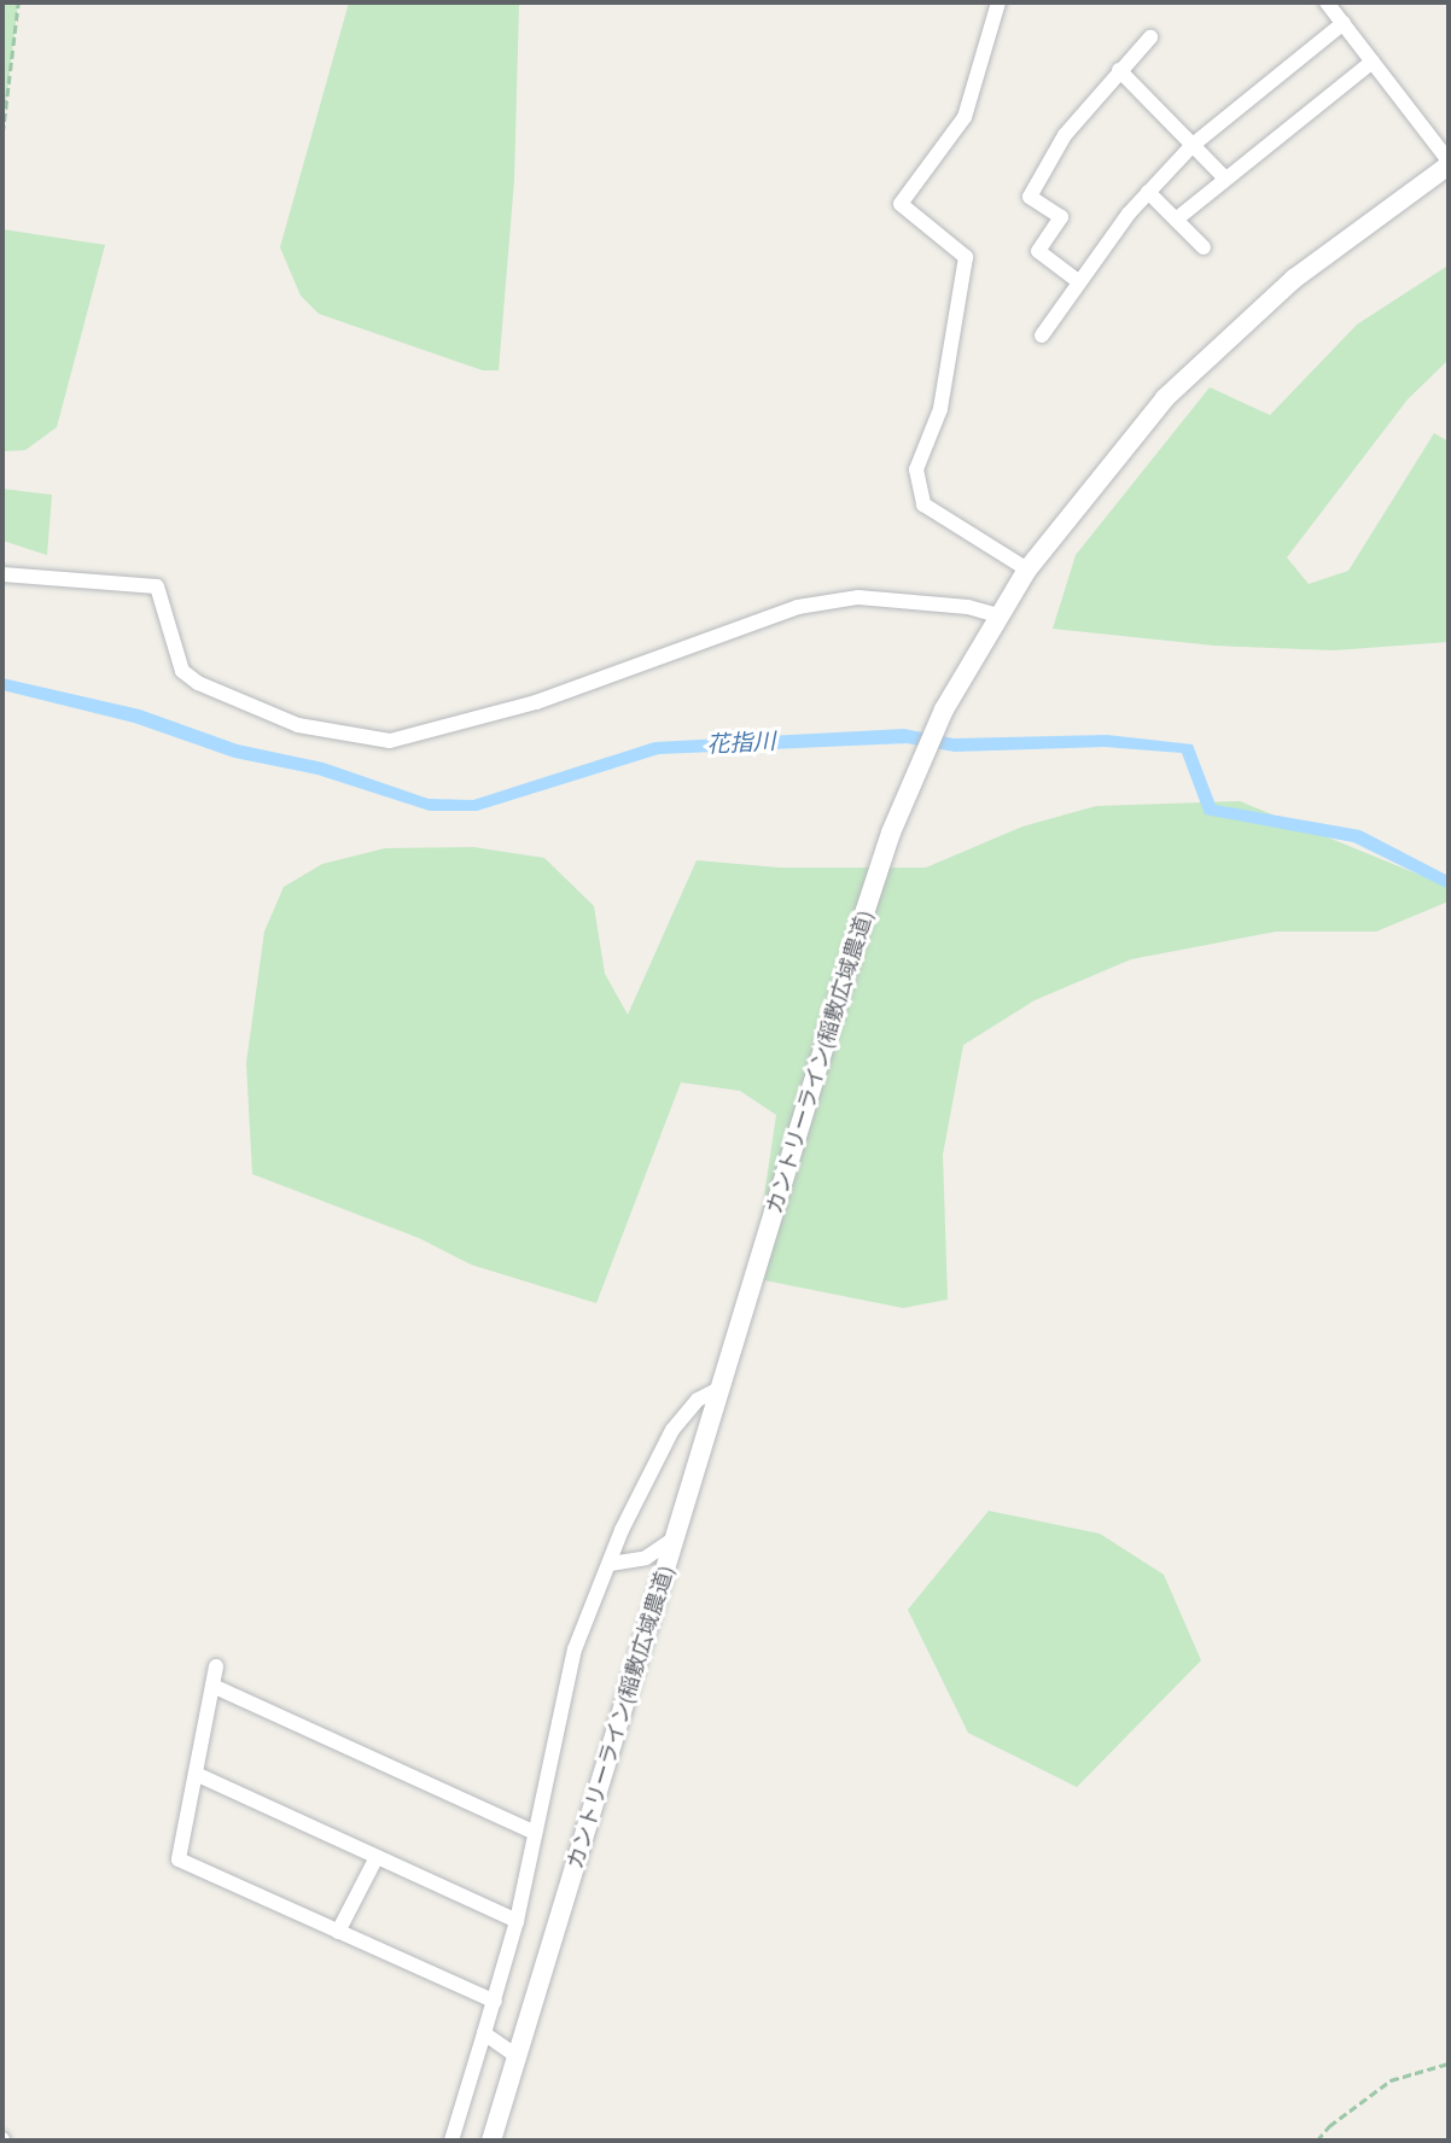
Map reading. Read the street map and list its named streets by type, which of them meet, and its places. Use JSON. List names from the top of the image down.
{
  "streets": {
    "street": ["カントリーライン(稲敷広域農道)"]
  },
  "water": ["花指川"]
}
